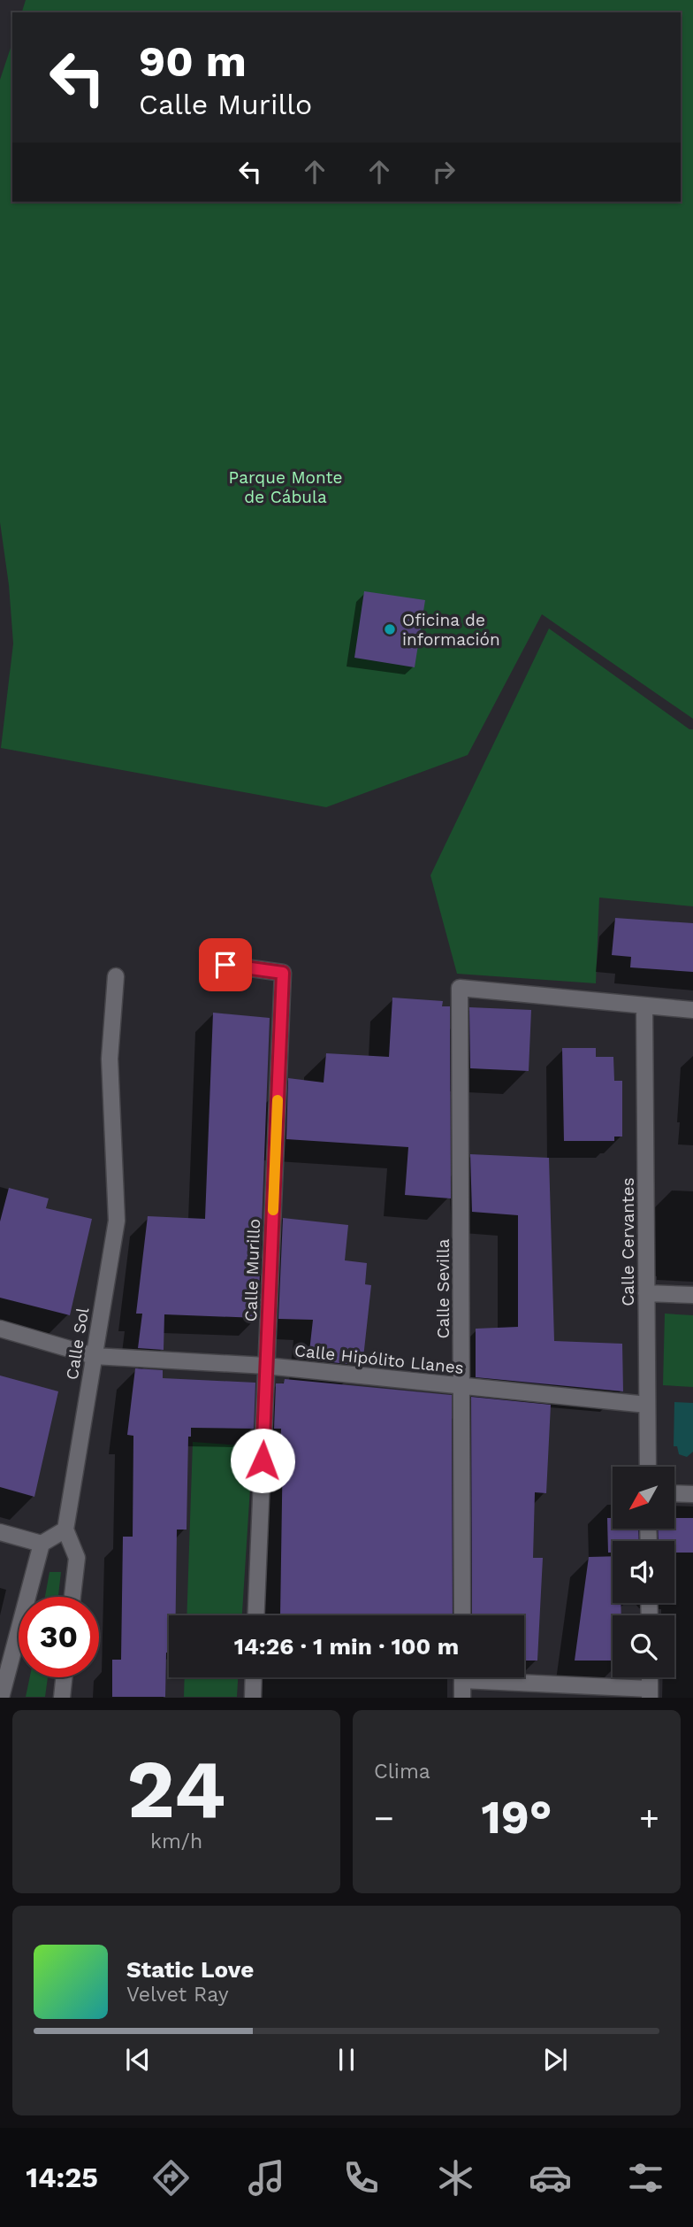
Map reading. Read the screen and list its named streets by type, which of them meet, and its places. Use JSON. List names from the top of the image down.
{
  "streets": {
    "street": [
      "Calle Cervantes",
      "Calle Murillo",
      "Calle Sevilla",
      "Calle Sol",
      "Calle Hipólito Llanes"
    ]
  },
  "crossings": [
    ["Calle Cervantes", "Calle Sevilla"],
    ["Calle Cervantes", "Calle Hipólito Llanes"],
    ["Calle Murillo", "Calle Hipólito Llanes"],
    ["Calle Sevilla", "Calle Hipólito Llanes"],
    ["Calle Sol", "Calle Hipólito Llanes"]
  ],
  "parks": ["Parque Monte de Cábula"],
  "places": ["Oficina de información"],
  "north": "bottom left",
  "page": {
    "turn": ["90 m", "Calle Murillo"],
    "limit": "30",
    "trip": "14:26 · 1 min · 100 m",
    "tile": [
      ["24", "km/h"],
      "Clima"
    ],
    "heat": ["−", "19°", "+"],
    "song": ["Static Love", "Velvet Ray"],
    "tabs": "14:25"
  }
}
